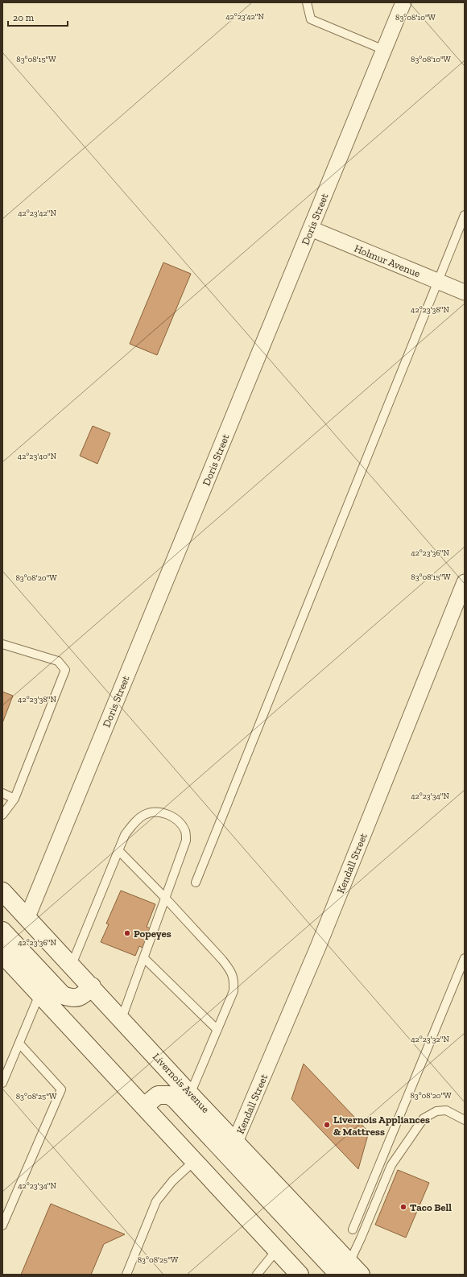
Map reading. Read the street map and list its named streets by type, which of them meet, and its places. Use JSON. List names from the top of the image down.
{
  "streets": {
    "main road": ["Livernois Avenue"],
    "street": ["Doris Street", "Holmur Avenue", "Kendall Street"]
  },
  "crossings": [
    ["Doris Street", "Holmur Avenue"],
    ["Doris Street", "Livernois Avenue"],
    ["Kendall Street", "Livernois Avenue"]
  ],
  "places": ["Popeyes", "Livernois Appliances & Mattress", "Taco Bell"],
  "scale_bar": "20 m",
  "coordinates": [
    "42°23'42\"N",
    "83°08'10\"W",
    "83°08'15\"W",
    "42°23'38\"N",
    "42°23'40\"N",
    "42°23'36\"N",
    "83°08'20\"W",
    "42°23'34\"N",
    "42°23'32\"N",
    "83°08'25\"W"
  ]
}
